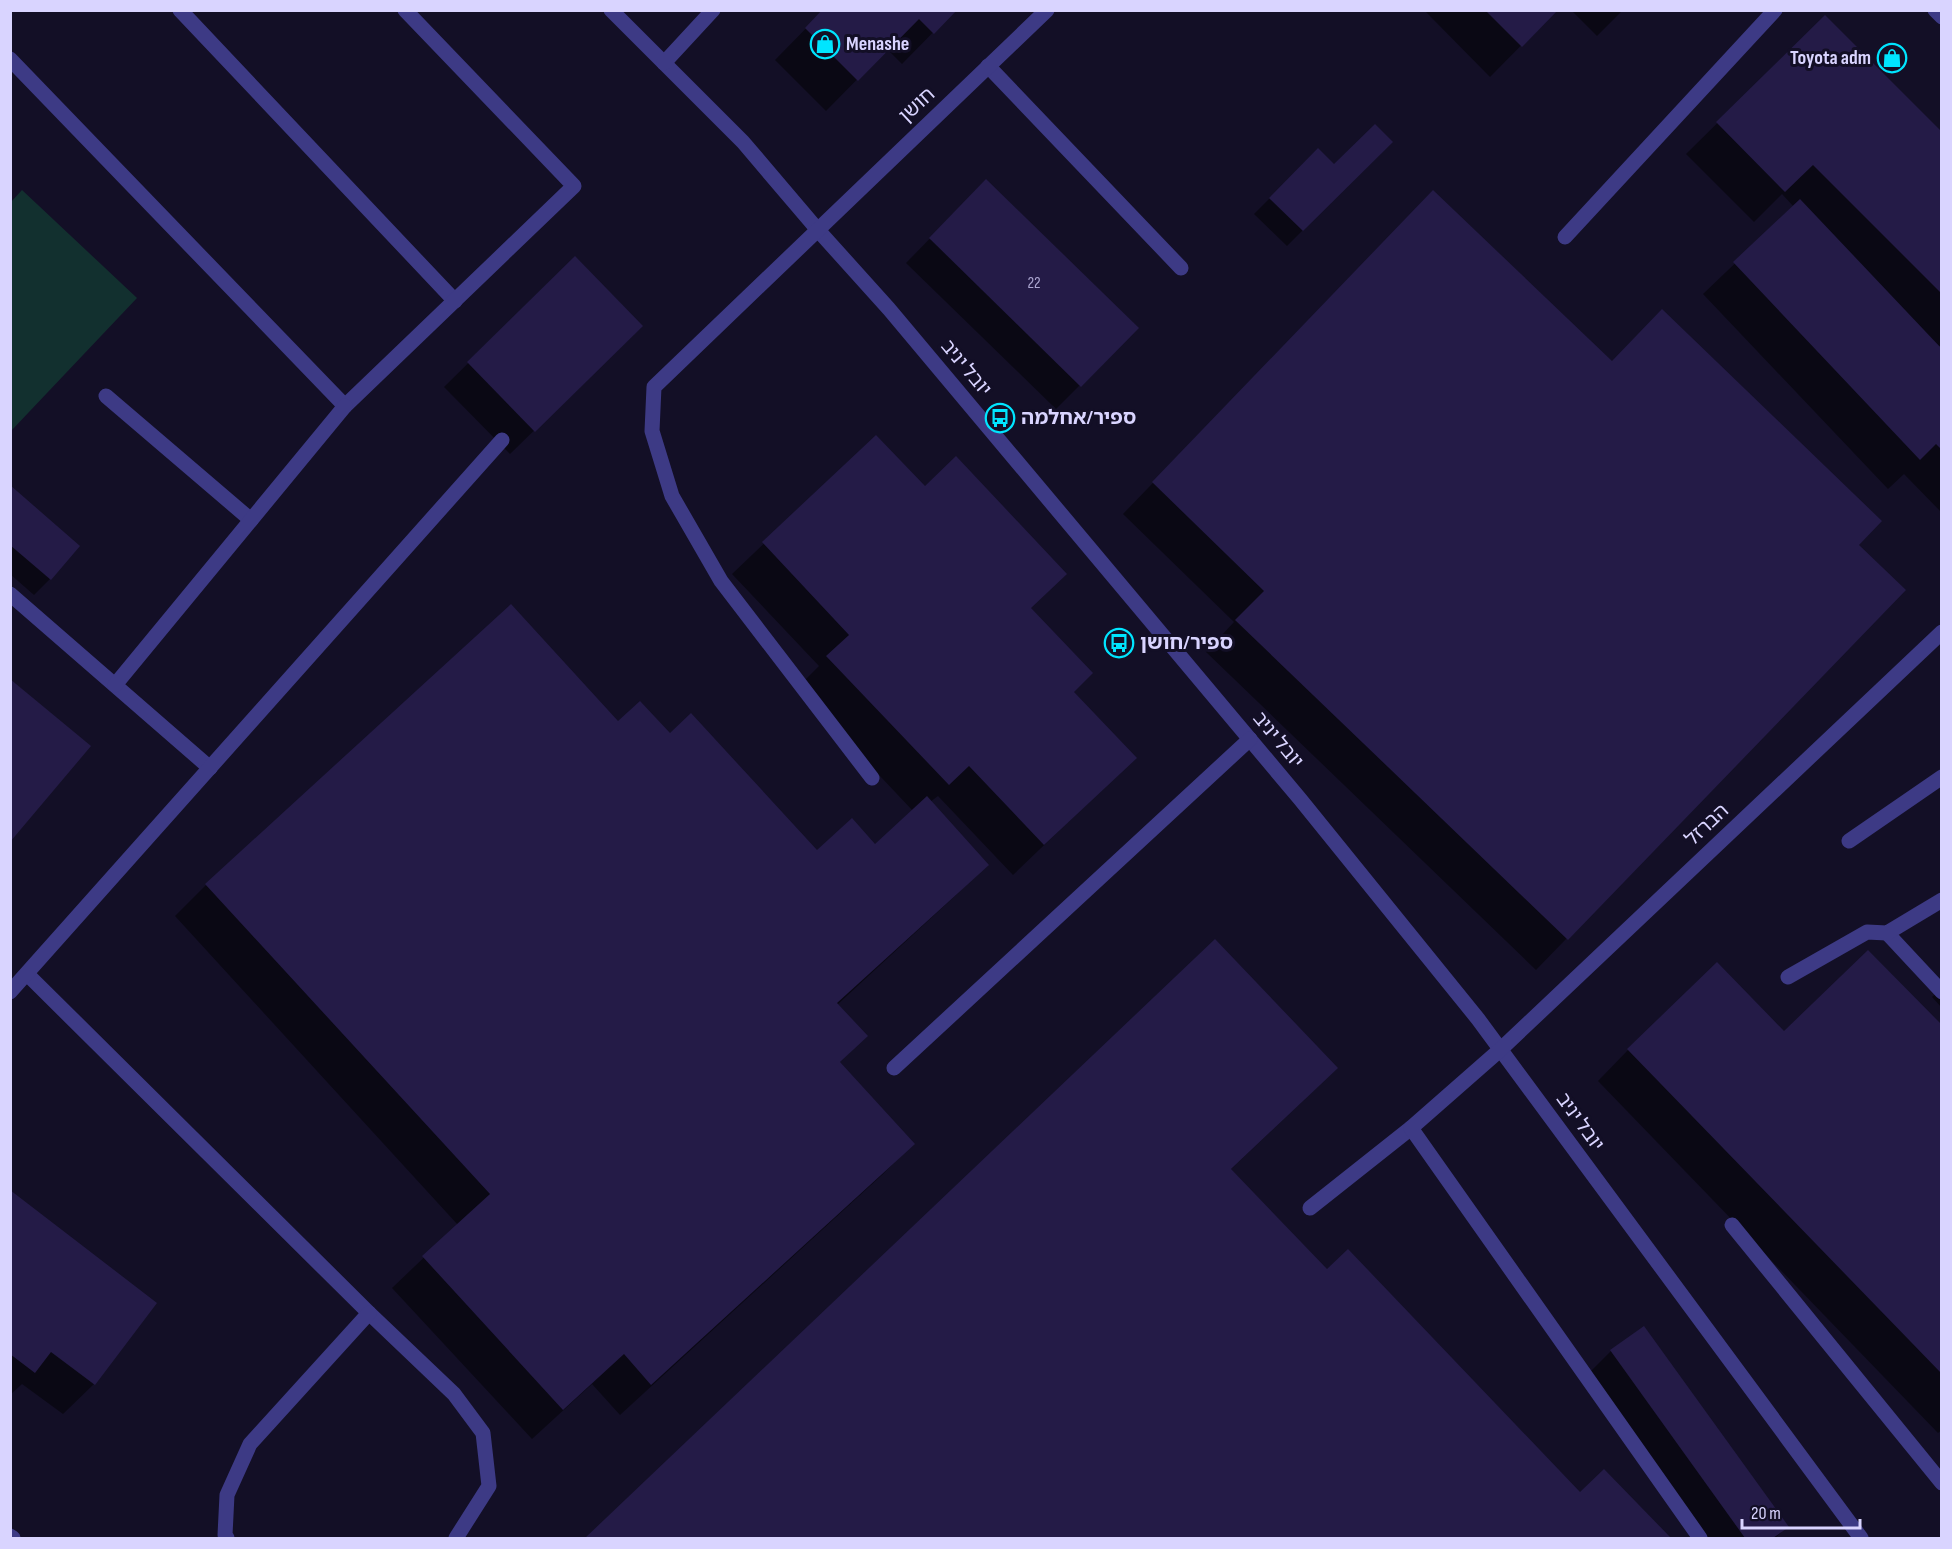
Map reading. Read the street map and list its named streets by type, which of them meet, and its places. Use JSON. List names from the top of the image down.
{
  "streets": {
    "street": ["חושן", "יובל יניב", "הברזל"]
  },
  "crossings": [
    ["חושן", "יובל יניב"],
    ["יובל יניב", "הברזל"]
  ],
  "places": {
    "shop": ["Menashe", "Toyota adm"],
    "bus stop": ["ספיר/אחלמה", "ספיר/חושן"]
  },
  "house_numbers": ["22"],
  "scale_bar": "20 m"
}
